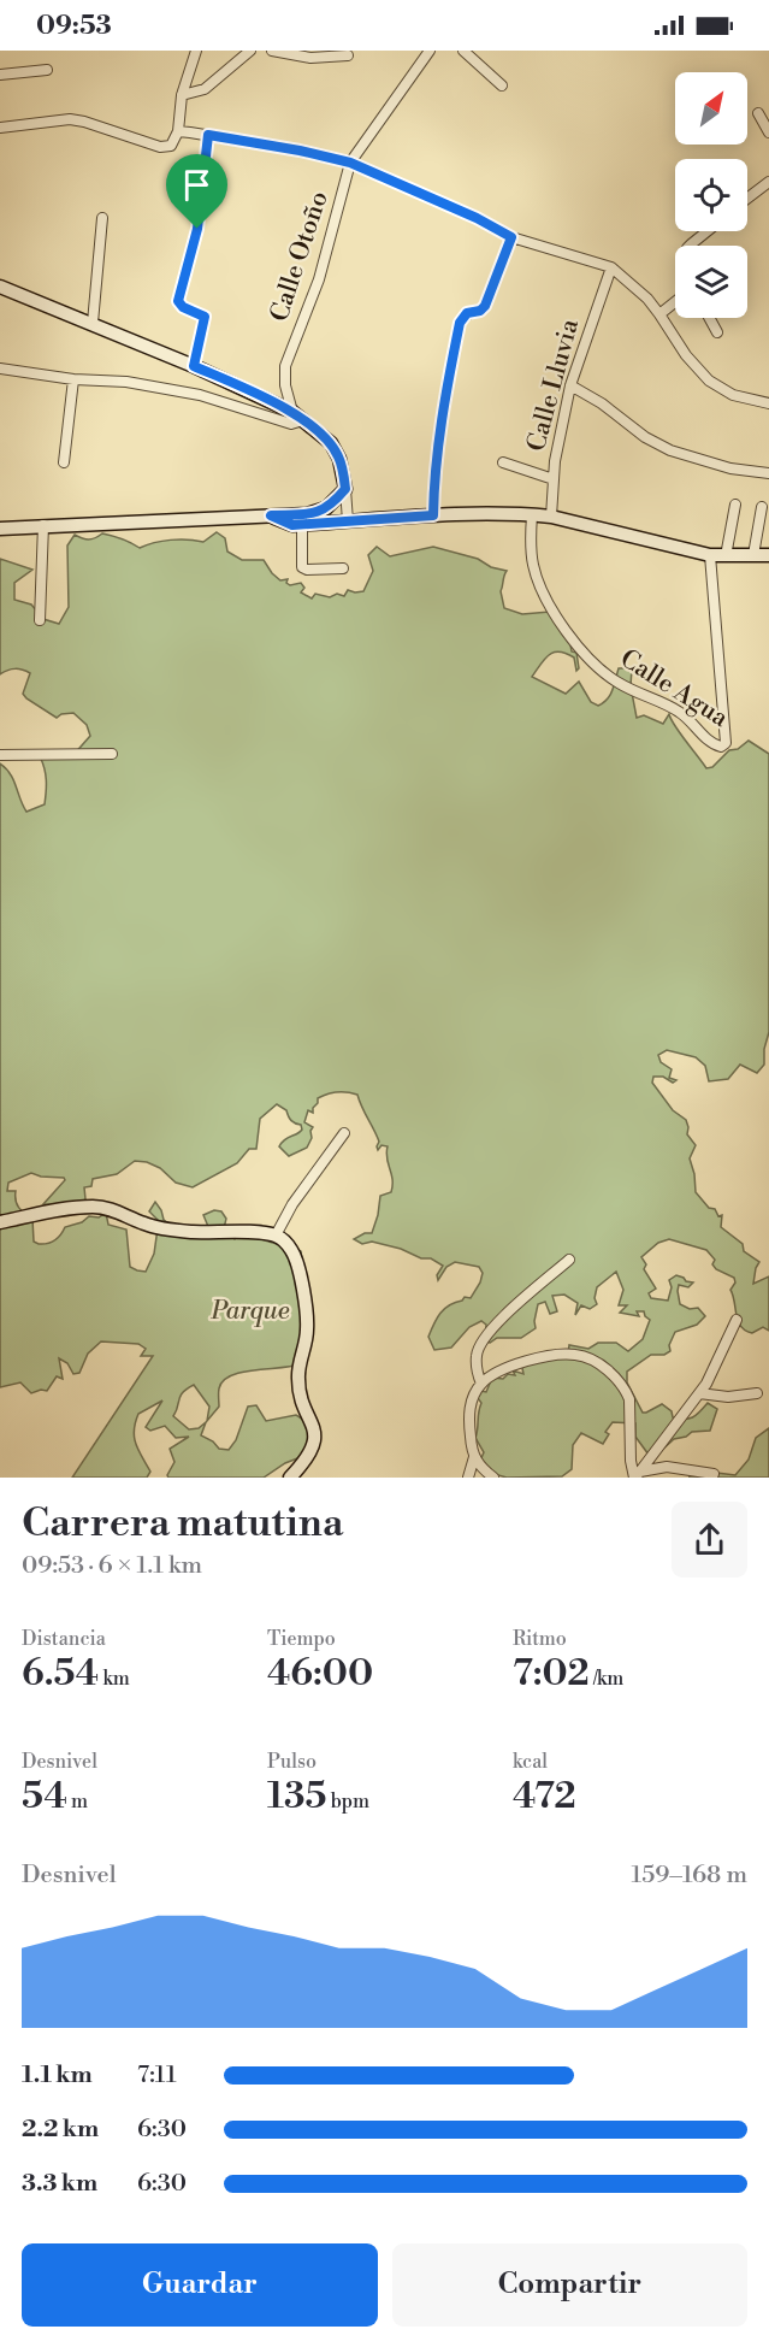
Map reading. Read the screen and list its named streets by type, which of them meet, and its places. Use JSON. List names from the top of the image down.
{
  "streets": {
    "street": ["Calle Otoño", "Calle Lluvia", "Calle Agua"]
  },
  "parks": ["Parque"],
  "north": "top right",
  "page": {
    "status": "09:53",
    "heading": ["Carrera matutina", "09:53 · 6 × 1.1 km"],
    "stats": [
      ["Distancia", "6.54 km"],
      ["Tiempo", "46:00"],
      ["Ritmo", "7:02 /km"],
      ["Desnivel", "54 m"],
      ["Pulso", "135 bpm"],
      ["kcal", "472"]
    ],
    "chart": ["Desnivel", "159–168 m"],
    "list": [
      {
        "name": "1.1 km",
        "note": "7:11"
      },
      {
        "name": "2.2 km",
        "note": "6:30"
      },
      {
        "name": "3.3 km",
        "note": "6:30"
      }
    ],
    "buttons": ["Guardar", "Compartir"]
  }
}
